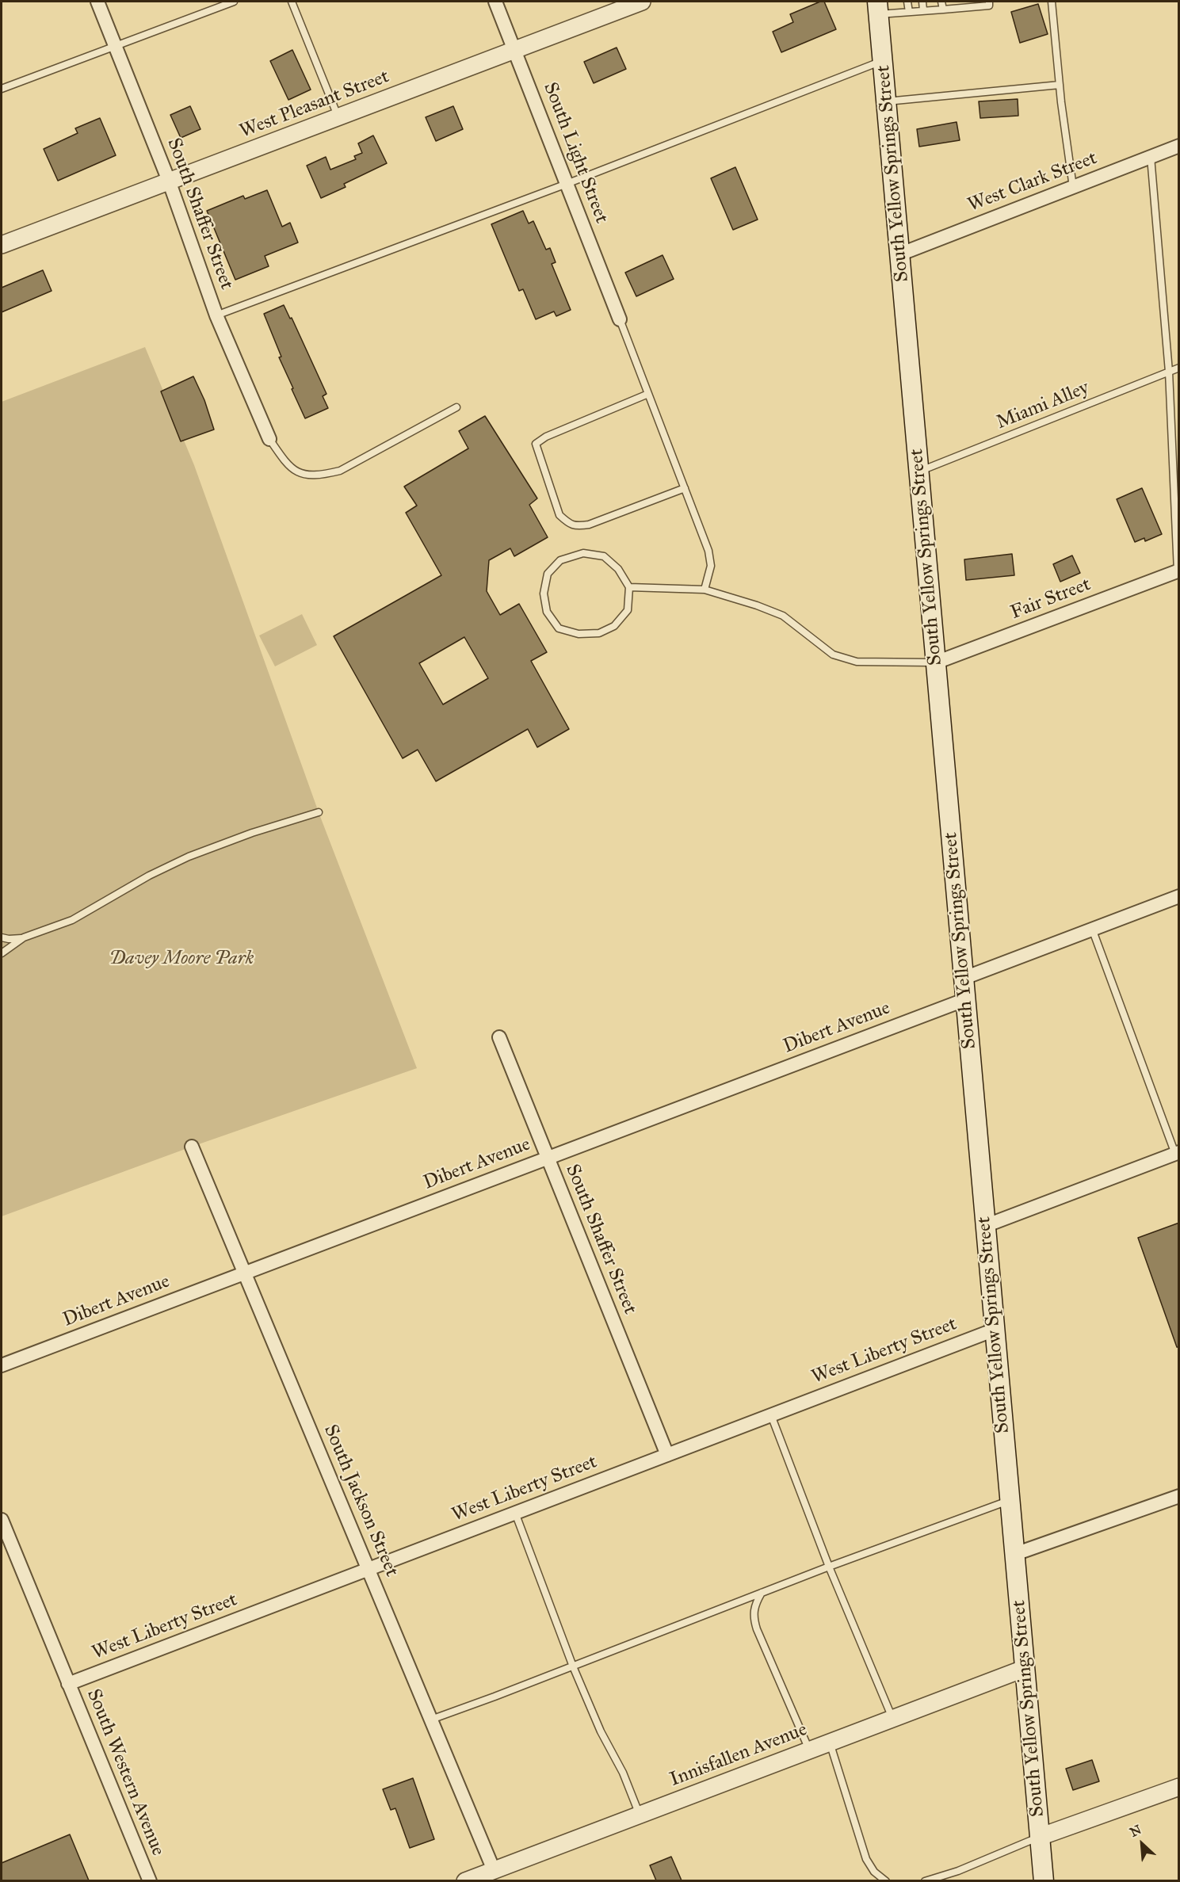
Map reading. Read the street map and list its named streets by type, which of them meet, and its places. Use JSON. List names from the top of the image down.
{
  "streets": {
    "main road": ["South Yellow Springs Street"],
    "street": [
      "West Pleasant Street",
      "South Light Street",
      "West Clark Street",
      "South Shaffer Street",
      "Fair Street",
      "Dibert Avenue",
      "West Liberty Street",
      "South Jackson Street",
      "Innisfallen Avenue",
      "South Western Avenue"
    ],
    "lane": ["Miami Alley"]
  },
  "crossings": [
    ["West Pleasant Street", "South Light Street"],
    ["West Pleasant Street", "South Shaffer Street"],
    ["South Yellow Springs Street", "West Clark Street"],
    ["South Yellow Springs Street", "Miami Alley"],
    ["South Yellow Springs Street", "Fair Street"],
    ["South Yellow Springs Street", "Dibert Avenue"],
    ["South Yellow Springs Street", "West Liberty Street"],
    ["South Yellow Springs Street", "Innisfallen Avenue"],
    ["South Shaffer Street", "Dibert Avenue"],
    ["South Shaffer Street", "West Liberty Street"],
    ["Dibert Avenue", "South Jackson Street"],
    ["West Liberty Street", "South Jackson Street"],
    ["West Liberty Street", "South Western Avenue"],
    ["South Jackson Street", "Innisfallen Avenue"]
  ],
  "parks": ["Davey Moore Park"],
  "north": "top left"
}
